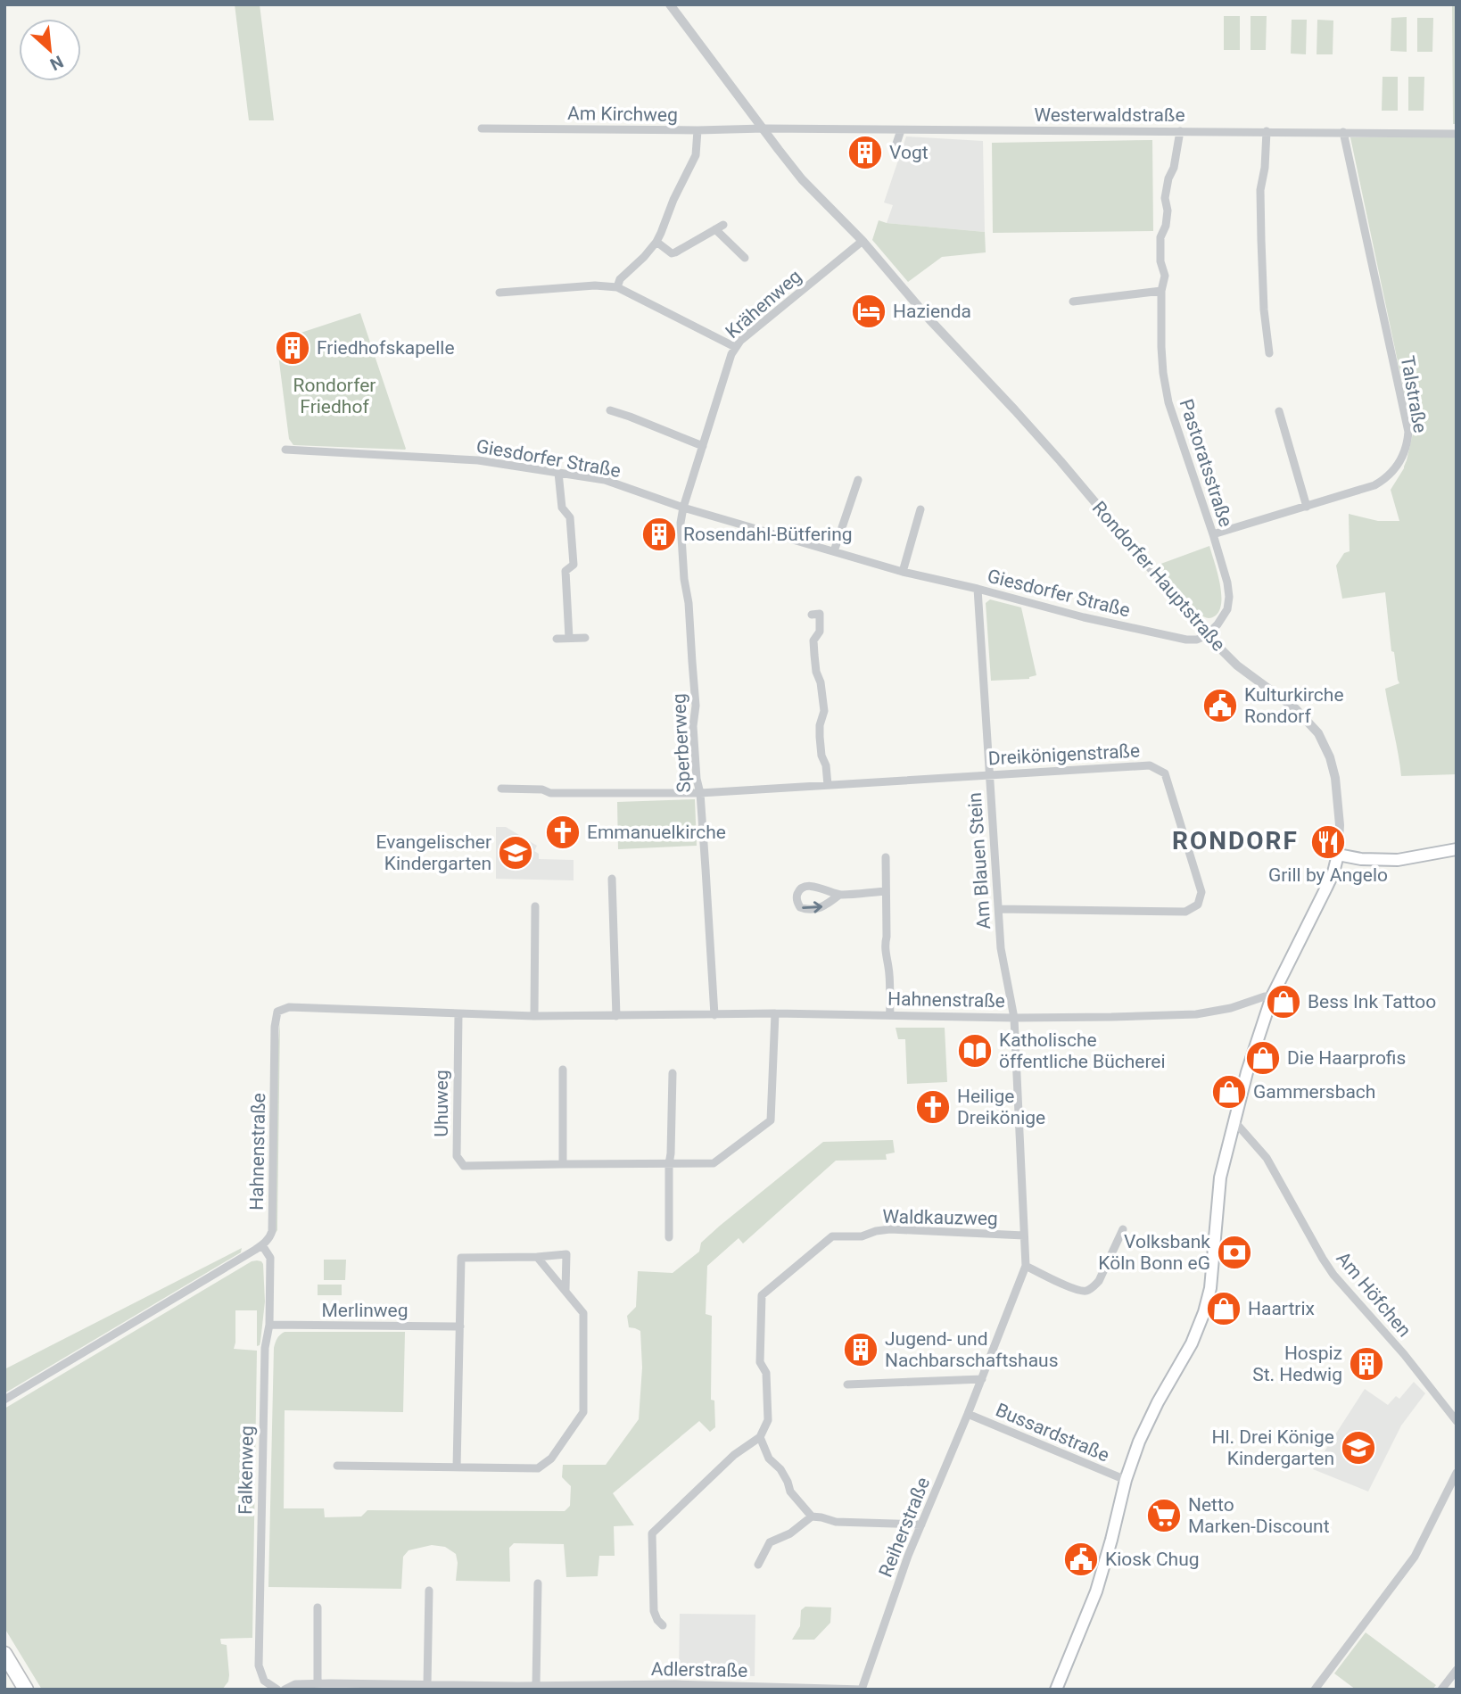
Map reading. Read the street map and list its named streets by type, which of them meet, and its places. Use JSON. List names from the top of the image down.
{
  "streets": {
    "main road": ["Rondorfer Hauptstraße"],
    "street": [
      "Am Kirchweg",
      "Westerwaldstraße",
      "Krähenweg",
      "Talstraße",
      "Giesdorfer Straße",
      "Pastoratsstraße",
      "Sperberweg",
      "Dreikönigenstraße",
      "Am Blauen Stein",
      "Hahnenstraße",
      "Uhuweg",
      "Waldkauzweg",
      "Am Höfchen",
      "Merlinweg",
      "Bussardstraße",
      "Falkenweg",
      "Reiherstraße",
      "Adlerstraße"
    ]
  },
  "crossings": [
    ["Am Kirchweg", "Westerwaldstraße"],
    ["Am Kirchweg", "Rondorfer Hauptstraße"],
    ["Westerwaldstraße", "Talstraße"],
    ["Westerwaldstraße", "Pastoratsstraße"],
    ["Westerwaldstraße", "Rondorfer Hauptstraße"],
    ["Krähenweg", "Giesdorfer Straße"],
    ["Krähenweg", "Rondorfer Hauptstraße"],
    ["Krähenweg", "Sperberweg"],
    ["Talstraße", "Pastoratsstraße"],
    ["Giesdorfer Straße", "Pastoratsstraße"],
    ["Giesdorfer Straße", "Rondorfer Hauptstraße"],
    ["Giesdorfer Straße", "Sperberweg"],
    ["Giesdorfer Straße", "Am Blauen Stein"],
    ["Pastoratsstraße", "Rondorfer Hauptstraße"],
    ["Rondorfer Hauptstraße", "Hahnenstraße"],
    ["Rondorfer Hauptstraße", "Am Höfchen"],
    ["Rondorfer Hauptstraße", "Bussardstraße"],
    ["Sperberweg", "Dreikönigenstraße"],
    ["Sperberweg", "Hahnenstraße"],
    ["Dreikönigenstraße", "Am Blauen Stein"],
    ["Am Blauen Stein", "Hahnenstraße"],
    ["Am Blauen Stein", "Reiherstraße"],
    ["Hahnenstraße", "Uhuweg"],
    ["Hahnenstraße", "Falkenweg"],
    ["Hahnenstraße", "Reiherstraße"],
    ["Waldkauzweg", "Reiherstraße"],
    ["Merlinweg", "Falkenweg"],
    ["Bussardstraße", "Reiherstraße"],
    ["Reiherstraße", "Adlerstraße"]
  ],
  "districts": ["RONDORF"],
  "parks": ["Rondorfer Friedhof"],
  "places": {
    "building": [
      "Vogt",
      "Friedhofskapelle",
      "Rosendahl-Bütfering",
      "Jugend- und Nachbarschaftshaus",
      "Hospiz St. Hedwig"
    ],
    "hotel": ["Hazienda"],
    "public building": ["Kulturkirche Rondorf", "Kiosk Chug"],
    "church": ["Emmanuelkirche", "Heilige Dreikönige"],
    "restaurant": ["Grill by Angelo"],
    "school or university": ["Evangelischer Kindergarten", "Hl. Drei Könige Kindergarten"],
    "shop": [
      "Bess Ink Tattoo",
      "Die Haarprofis",
      "Gammersbach",
      "Haartrix"
    ],
    "library": ["Katholische öffentliche Bücherei"],
    "bank": ["Volksbank Köln Bonn eG"],
    "supermarket": ["Netto Marken-Discount"]
  },
  "north": "bottom right"
}
